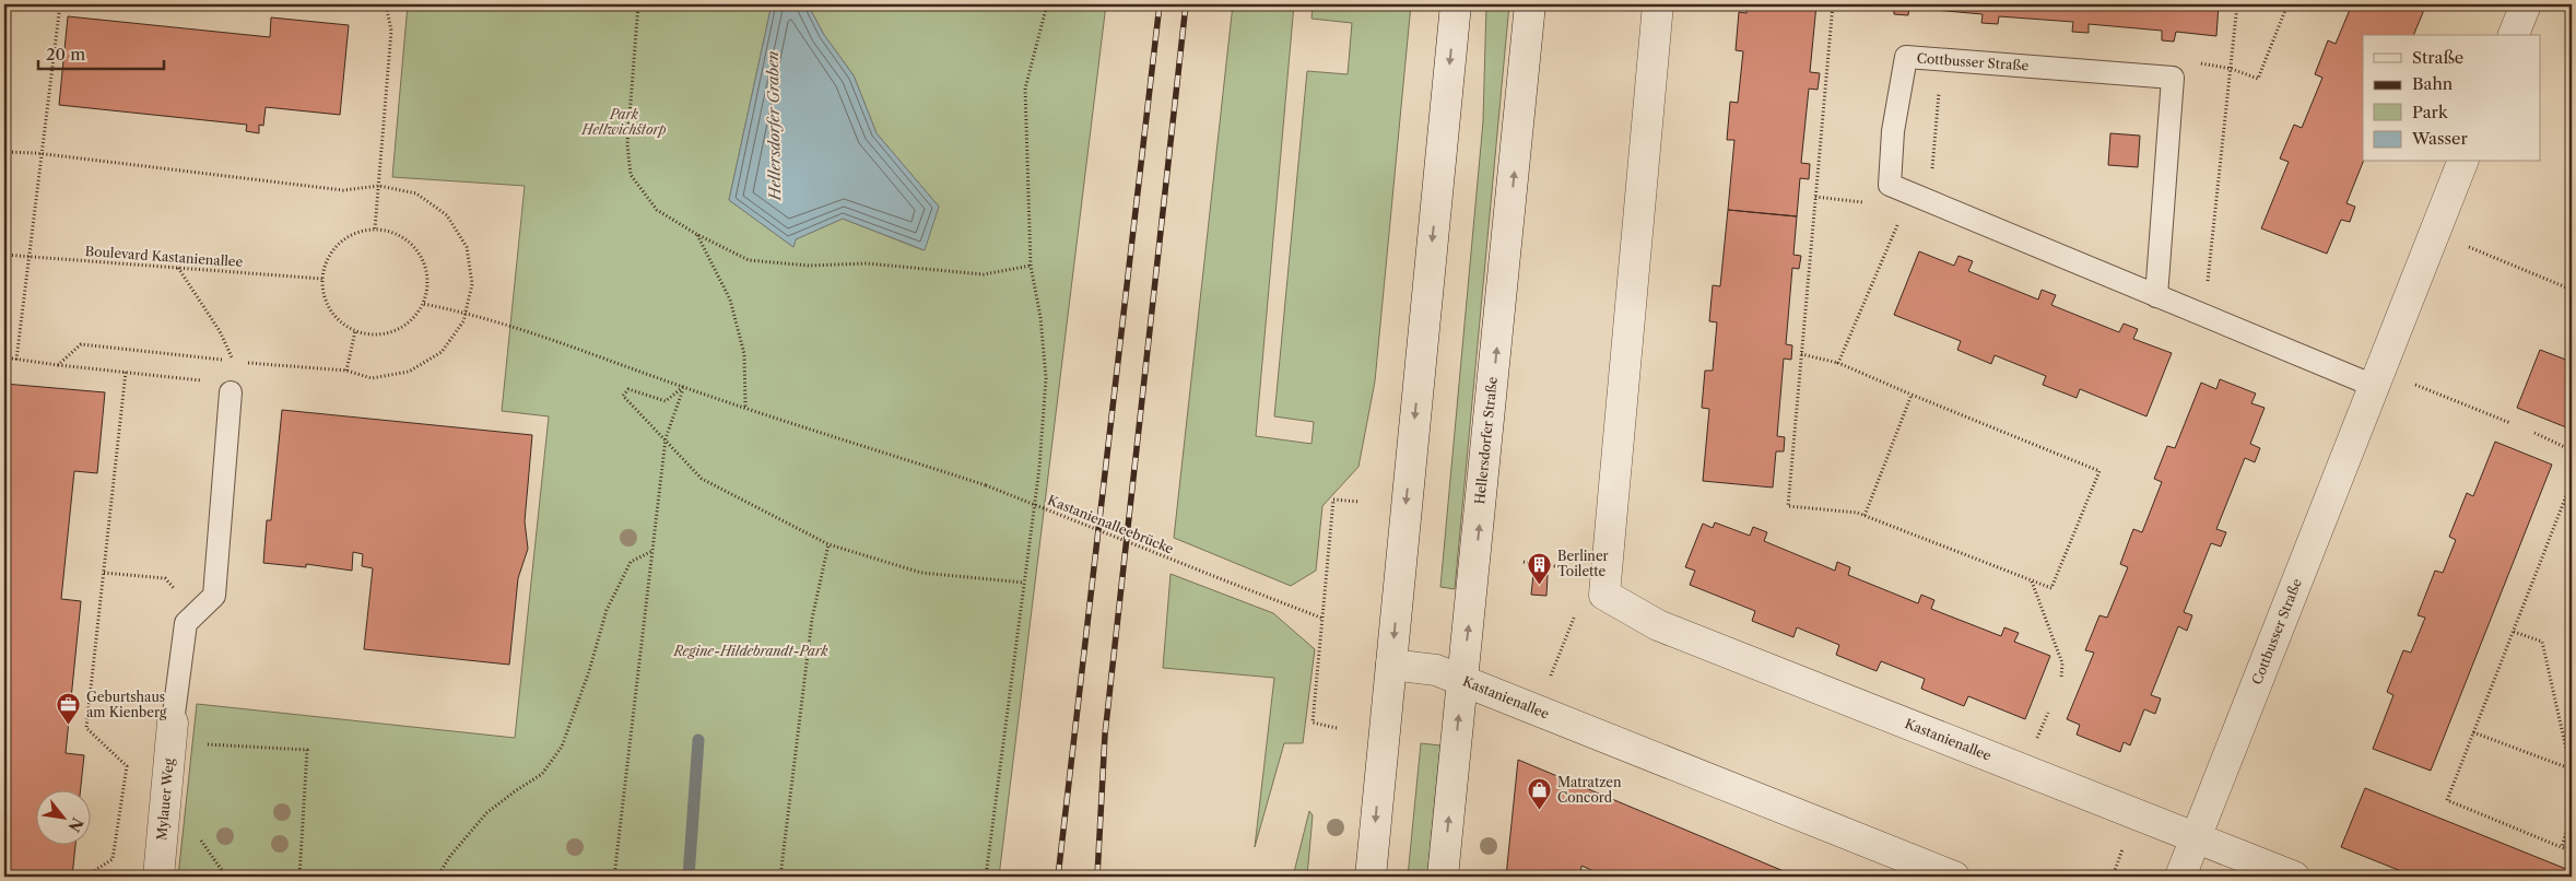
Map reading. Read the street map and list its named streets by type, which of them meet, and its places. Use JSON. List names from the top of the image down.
{
  "streets": {
    "street": [
      "Cottbusser Straße",
      "Hellersdorfer Straße",
      "Kastanienallee",
      "Mylauer Weg"
    ],
    "path": ["Boulevard Kastanienallee", "Kastanienalleebrücke"]
  },
  "crossings": [
    ["Cottbusser Straße", "Kastanienallee"],
    ["Boulevard Kastanienallee", "Kastanienalleebrücke"],
    ["Hellersdorfer Straße", "Kastanienallee"]
  ],
  "water": ["Hellersdorfer Graben"],
  "parks": ["Park Hellwichstorp", "Regine-Hildebrandt-Park"],
  "places": {
    "building": ["Berliner Toilette"],
    "office": ["Geburtshaus am Kienberg"],
    "shop": ["Matratzen Concord"]
  },
  "legend": [
    "Straße",
    "Bahn",
    "Park",
    "Wasser"
  ],
  "scale_bar": "20 m",
  "north": "bottom right"
}
